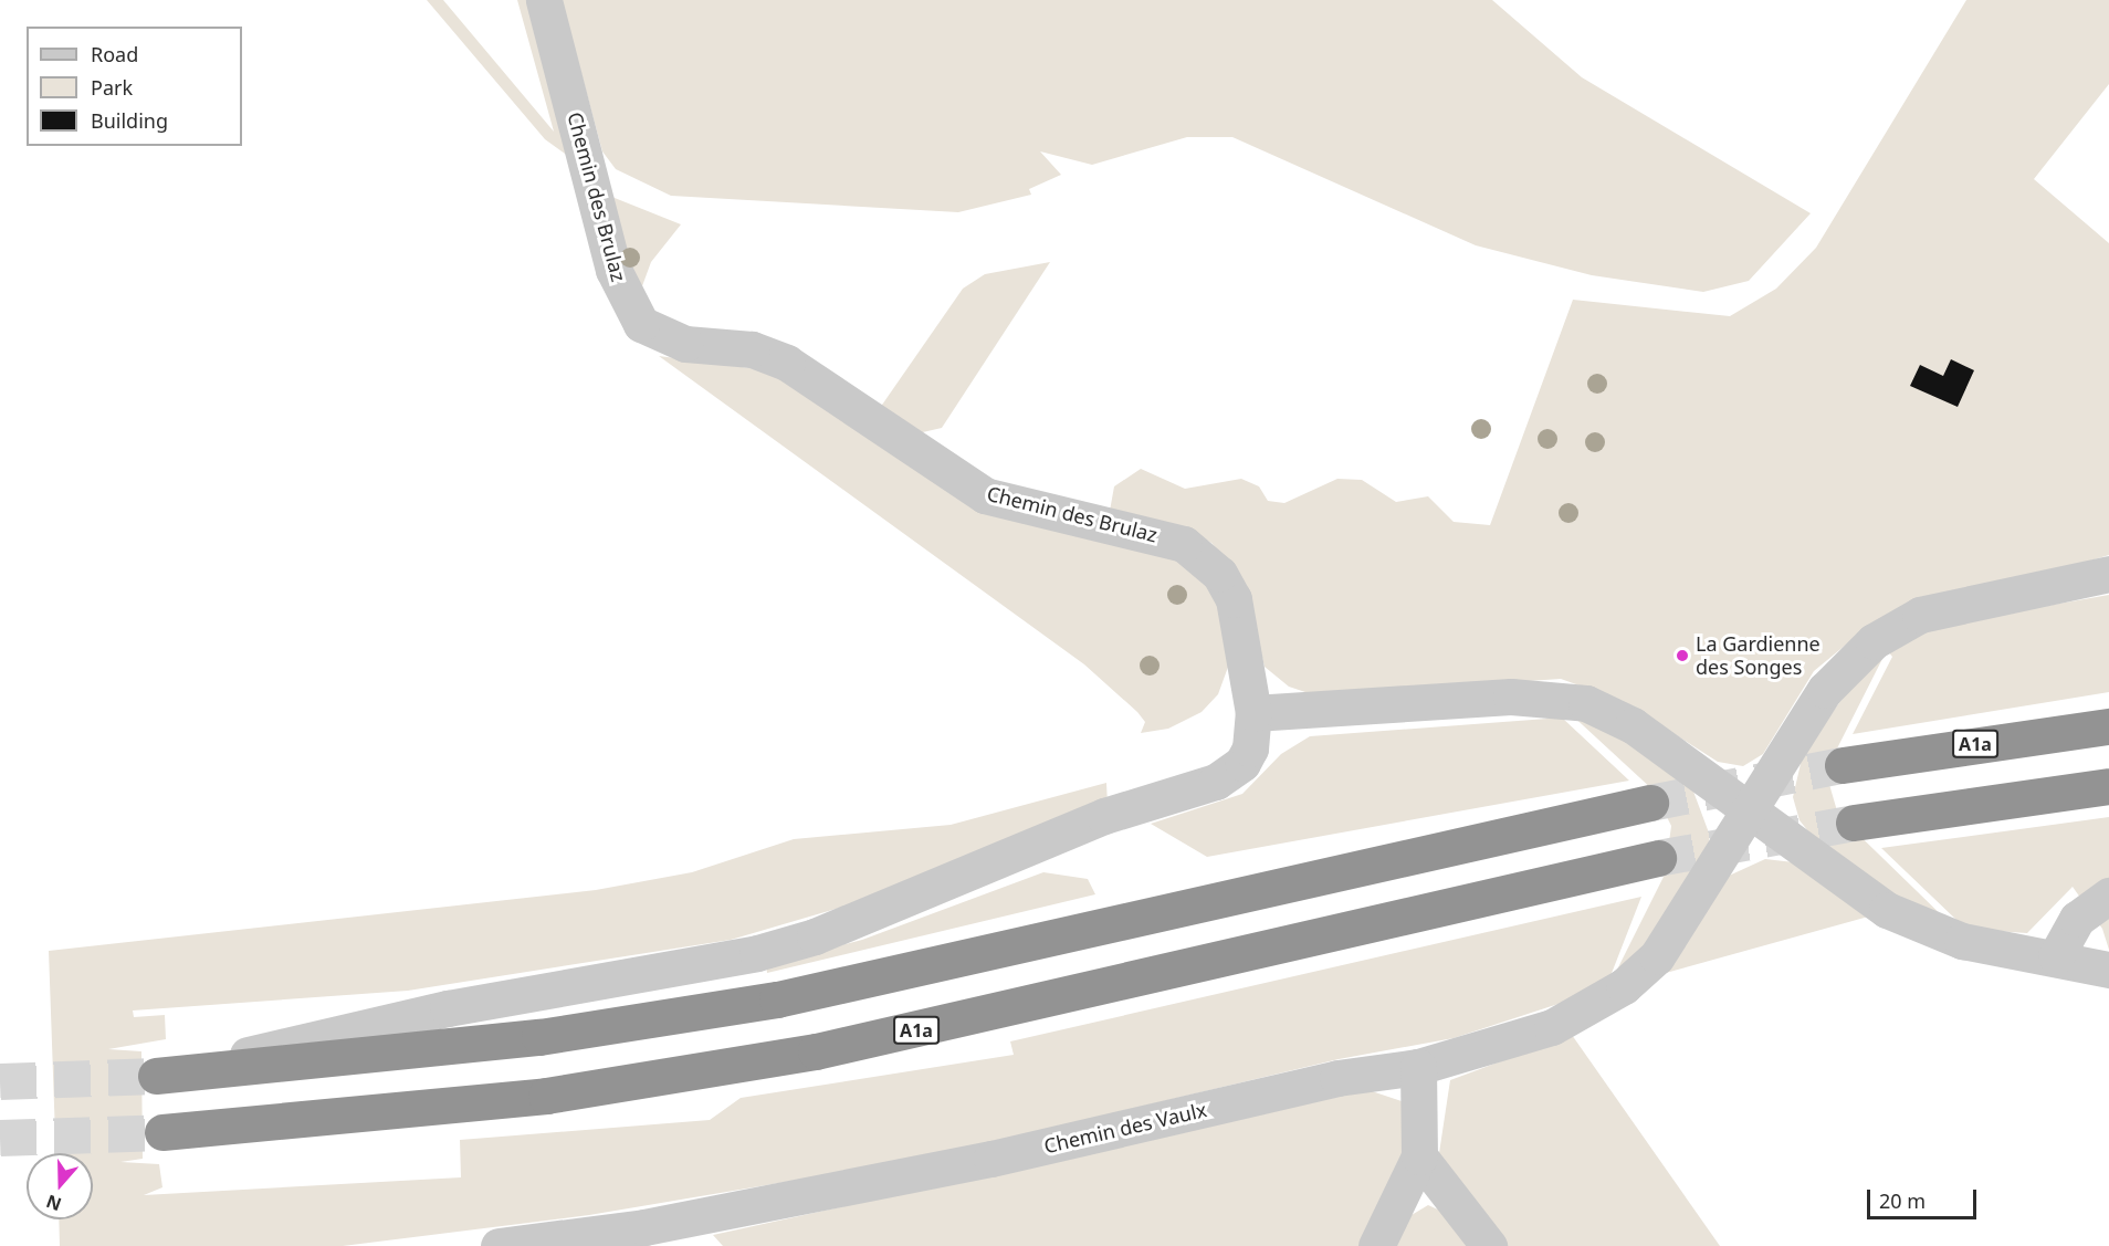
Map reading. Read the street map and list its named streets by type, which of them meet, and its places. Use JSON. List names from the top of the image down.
{
  "streets": {
    "highway": ["A1a"],
    "street": ["Chemin des Brulaz", "Chemin des Vaulx"]
  },
  "places": ["La Gardienne des Songes"],
  "legend": ["Road", "Park", "Building"],
  "scale_bar": "20 m",
  "north": "bottom"
}
